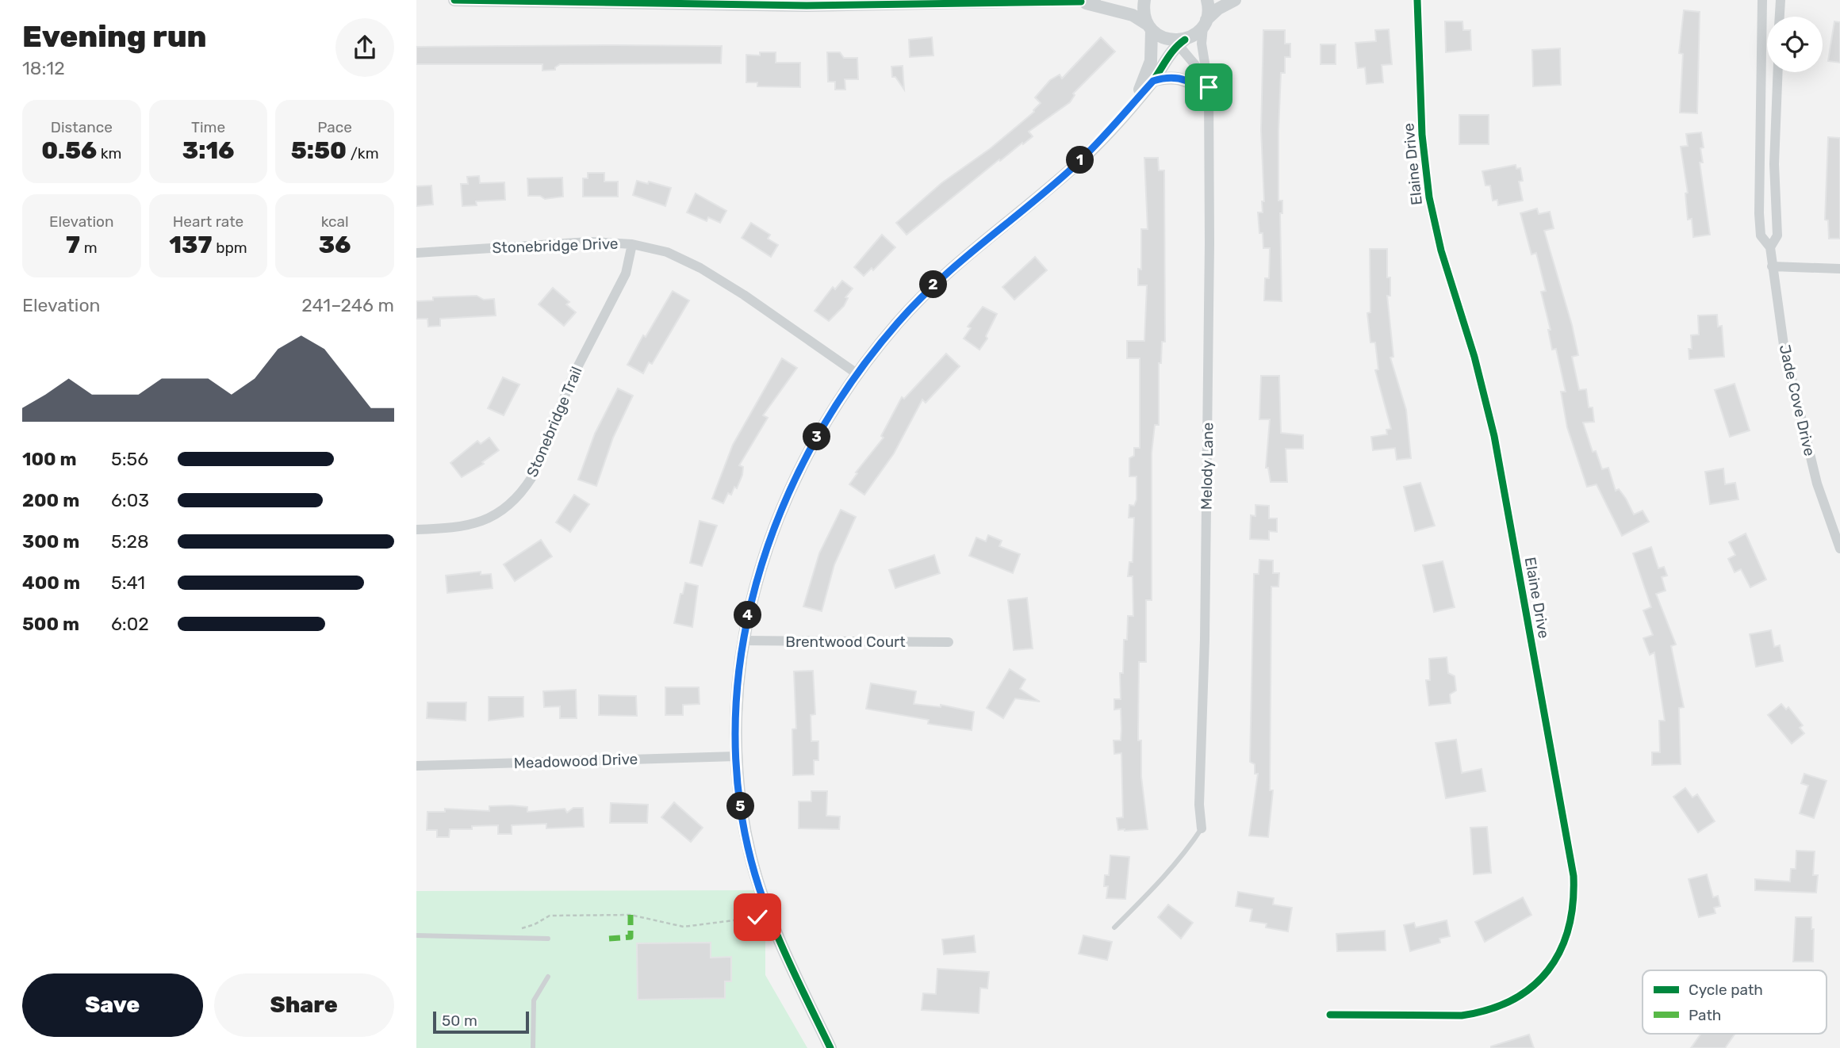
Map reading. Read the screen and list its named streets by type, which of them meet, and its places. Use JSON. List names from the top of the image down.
{
  "streets": {
    "street": [
      "Elaine Drive",
      "Stonebridge Drive",
      "Jade Cove Drive",
      "Stonebridge Trail",
      "Melody Lane",
      "Brentwood Court",
      "Meadowood Drive"
    ]
  },
  "crossings": [
    ["Stonebridge Drive", "Stonebridge Trail"]
  ],
  "legend": ["Cycle path", "Path"],
  "scale_bar": "50 m",
  "page": {
    "heading": ["Evening run", "18:12"],
    "stats": [
      ["Distance", "0.56 km"],
      ["Time", "3:16"],
      ["Pace", "5:50 /km"],
      ["Elevation", "7 m"],
      ["Heart rate", "137 bpm"],
      ["kcal", "36"]
    ],
    "pins": [
      "1",
      "2",
      "3",
      "4",
      "5"
    ],
    "chart": ["Elevation", "241–246 m"],
    "list": [
      {
        "name": "100 m",
        "note": "5:56"
      },
      {
        "name": "200 m",
        "note": "6:03"
      },
      {
        "name": "300 m",
        "note": "5:28"
      },
      {
        "name": "400 m",
        "note": "5:41"
      },
      {
        "name": "500 m",
        "note": "6:02"
      }
    ],
    "buttons": ["Save", "Share"],
    "scale": "50 m"
  }
}
